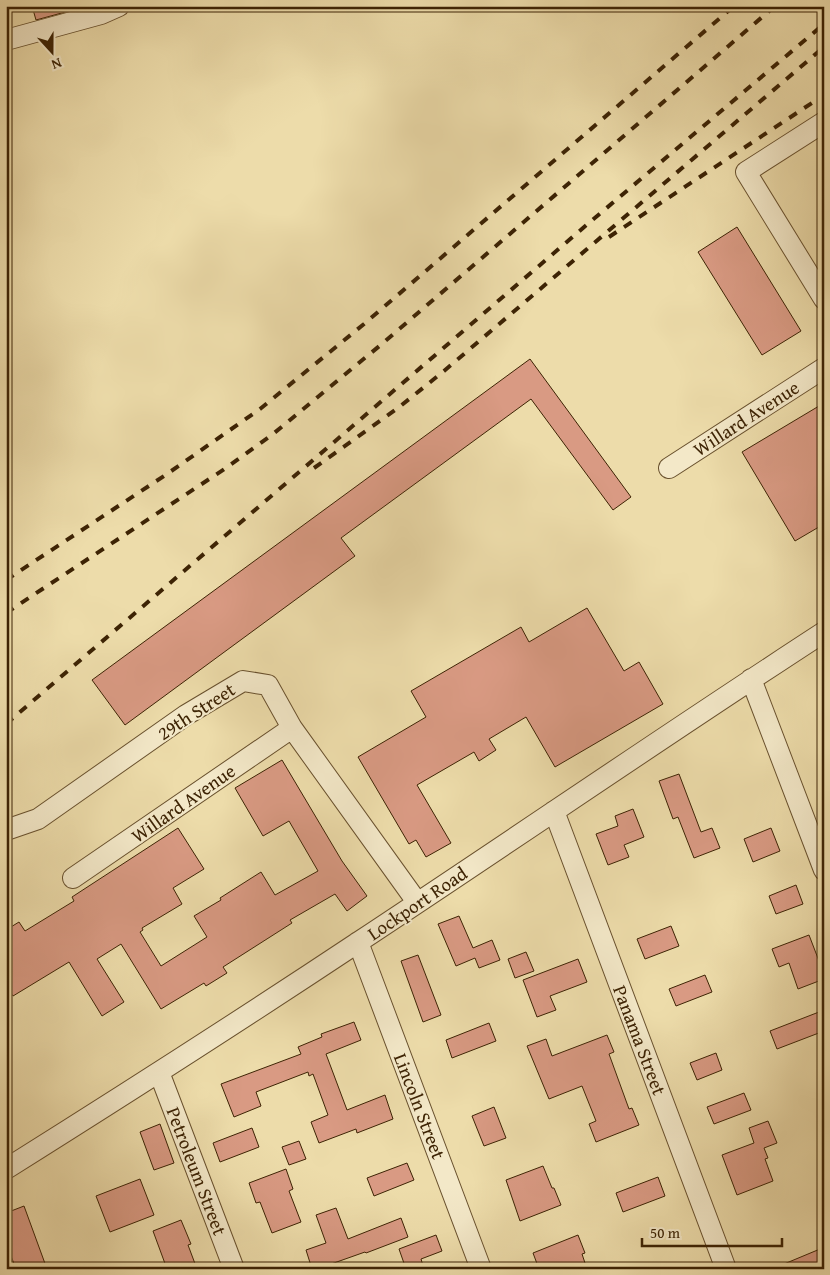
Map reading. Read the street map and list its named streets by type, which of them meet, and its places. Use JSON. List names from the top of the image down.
{
  "streets": {
    "street": [
      "Willard Avenue",
      "29th Street",
      "Lockport Road",
      "Panama Street",
      "Lincoln Street",
      "Petroleum Street"
    ]
  },
  "crossings": [
    ["Willard Avenue", "29th Street"],
    ["29th Street", "Lockport Road"],
    ["Lockport Road", "Panama Street"],
    ["Lockport Road", "Lincoln Street"],
    ["Lockport Road", "Petroleum Street"]
  ],
  "scale_bar": "50 m",
  "north": "bottom"
}
